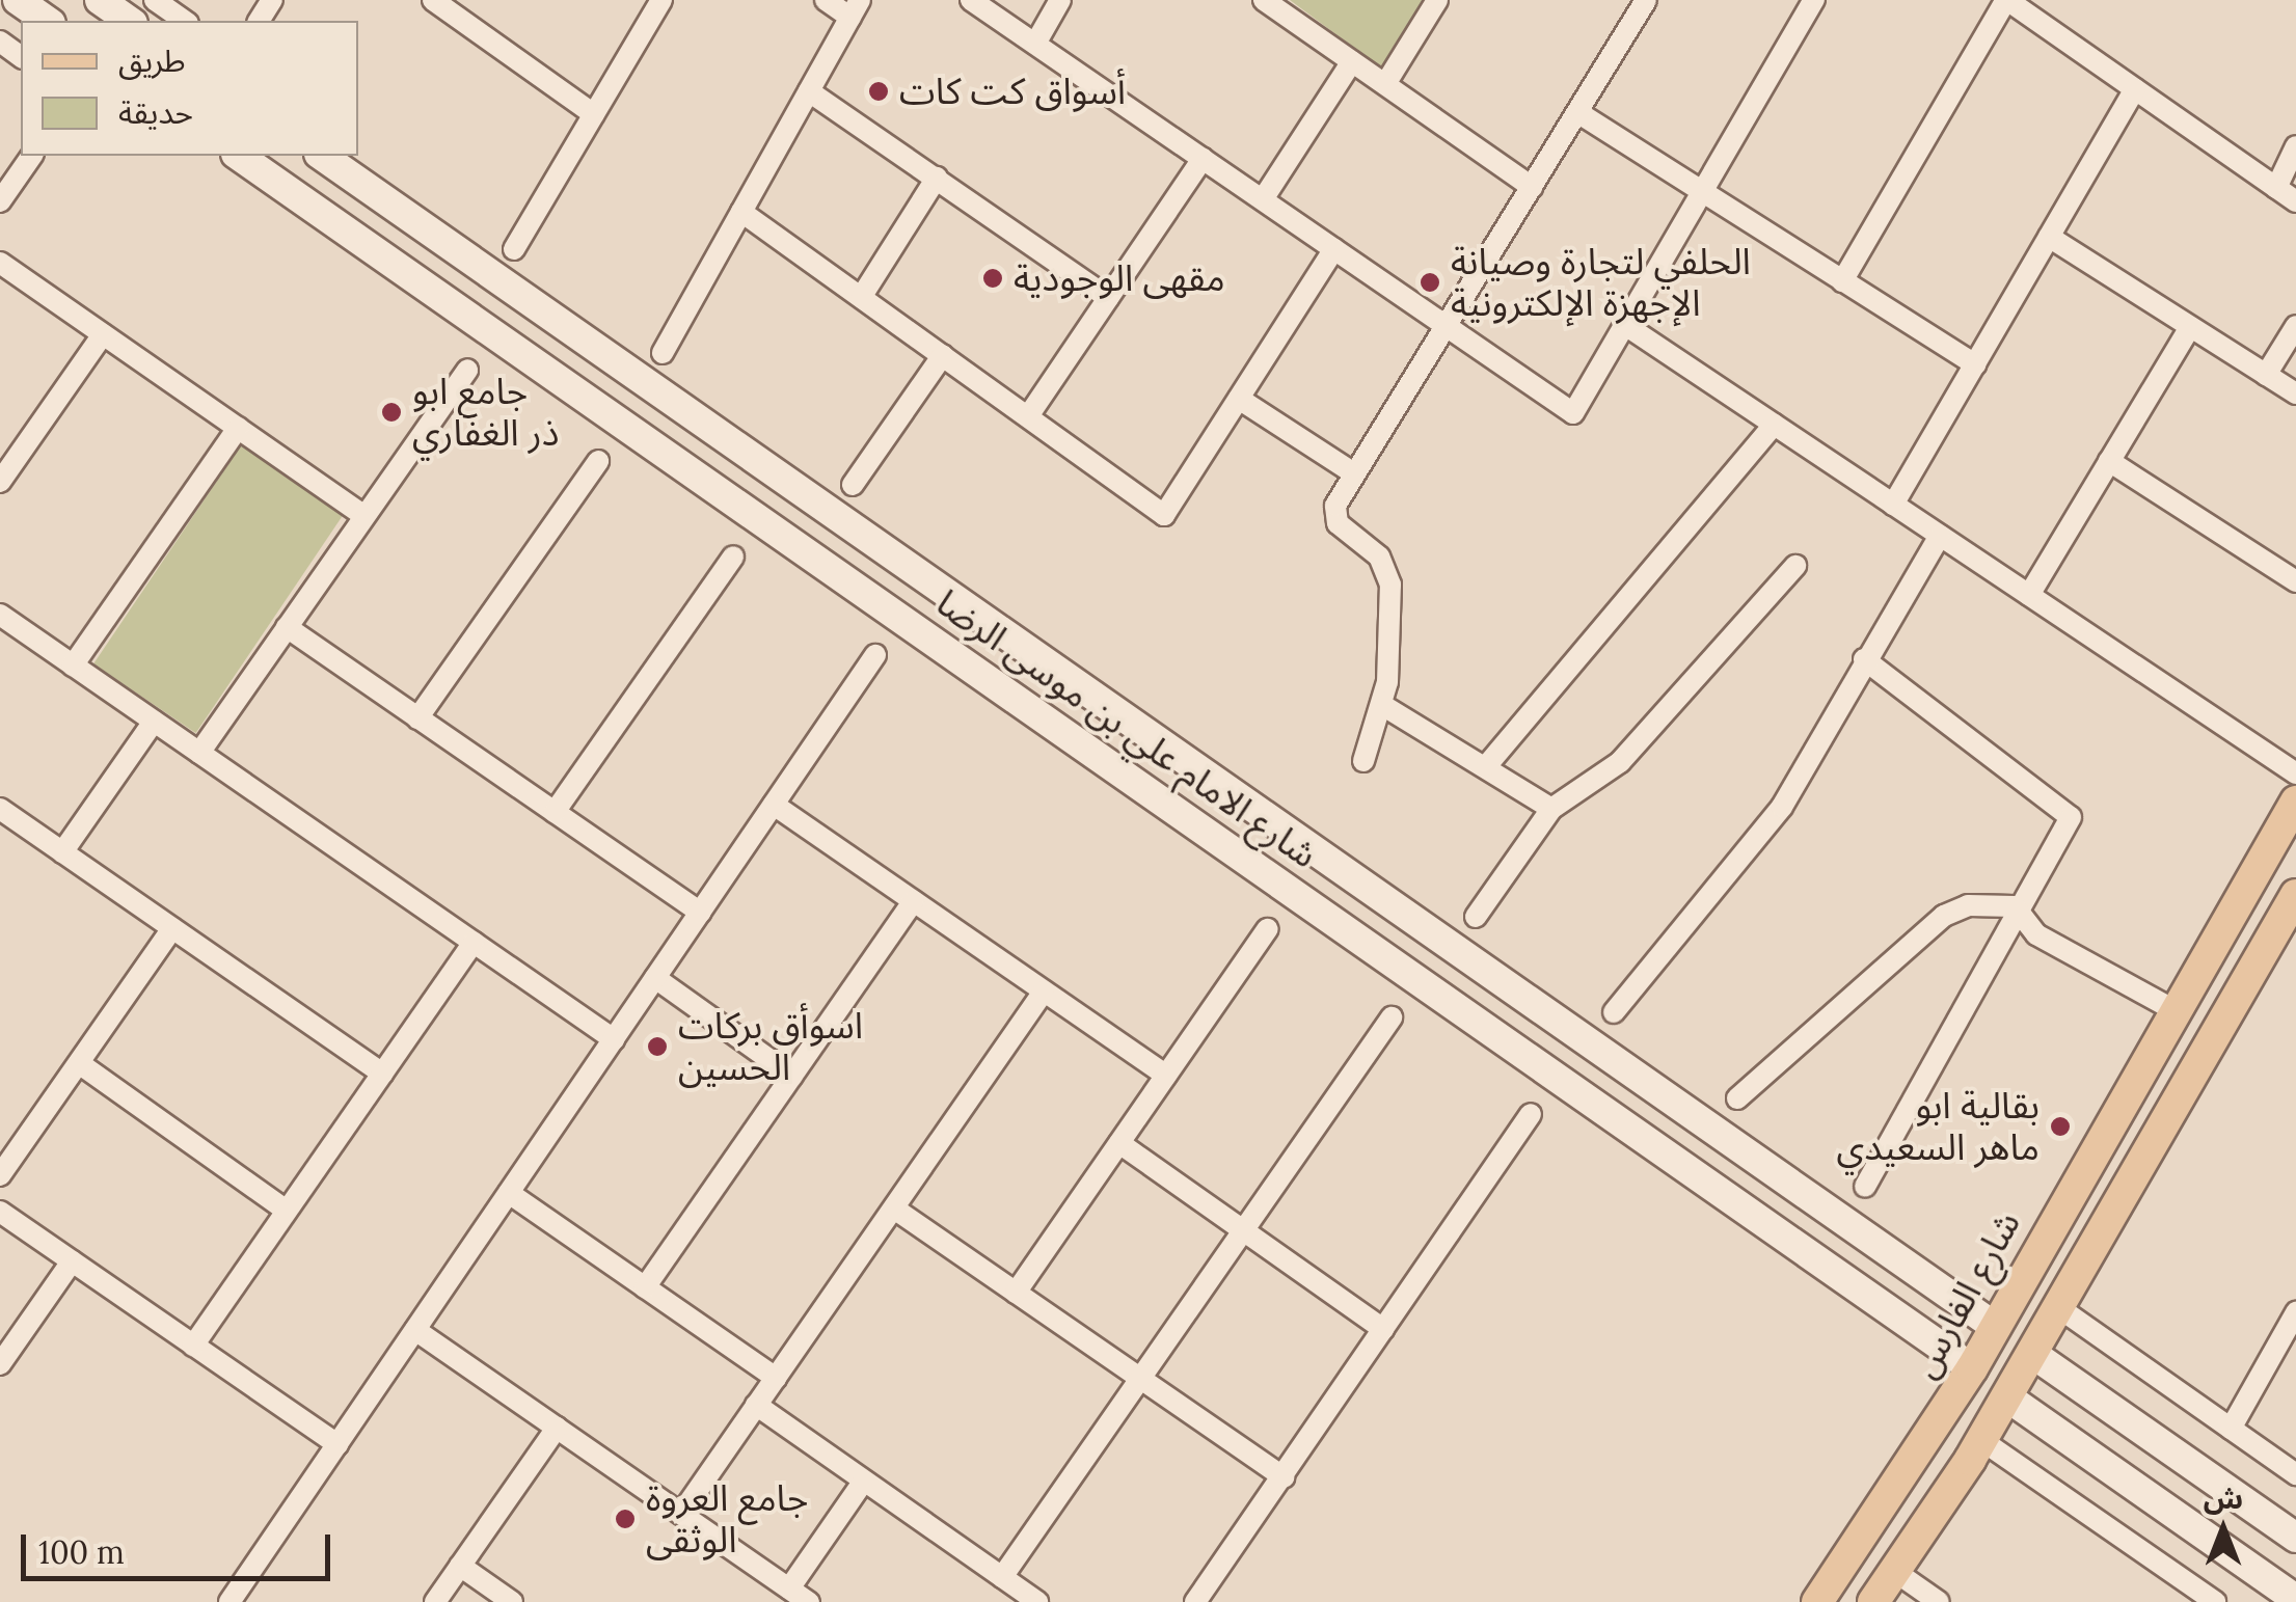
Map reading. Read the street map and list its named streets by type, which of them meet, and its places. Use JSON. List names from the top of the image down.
{
  "streets": {
    "main road": ["شارع الامام علي بن موسى الرضا", "شارع الفارس"]
  },
  "crossings": [
    ["شارع الامام علي بن موسى الرضا", "شارع الفارس"]
  ],
  "places": [
    "أسواق كت كات",
    "مقهى الوجودية",
    "الحلفي لتجارة وصيانة الإجهزة الإلكترونية",
    "جامع ابو ذر الغفاري",
    "اسوأق بركات الحسين",
    "بقالية ابو ماهر السعيدي",
    "جامع العروة الوثقى"
  ],
  "legend": ["طريق", "حديقة"],
  "scale_bar": "100 m",
  "north": "top"
}
